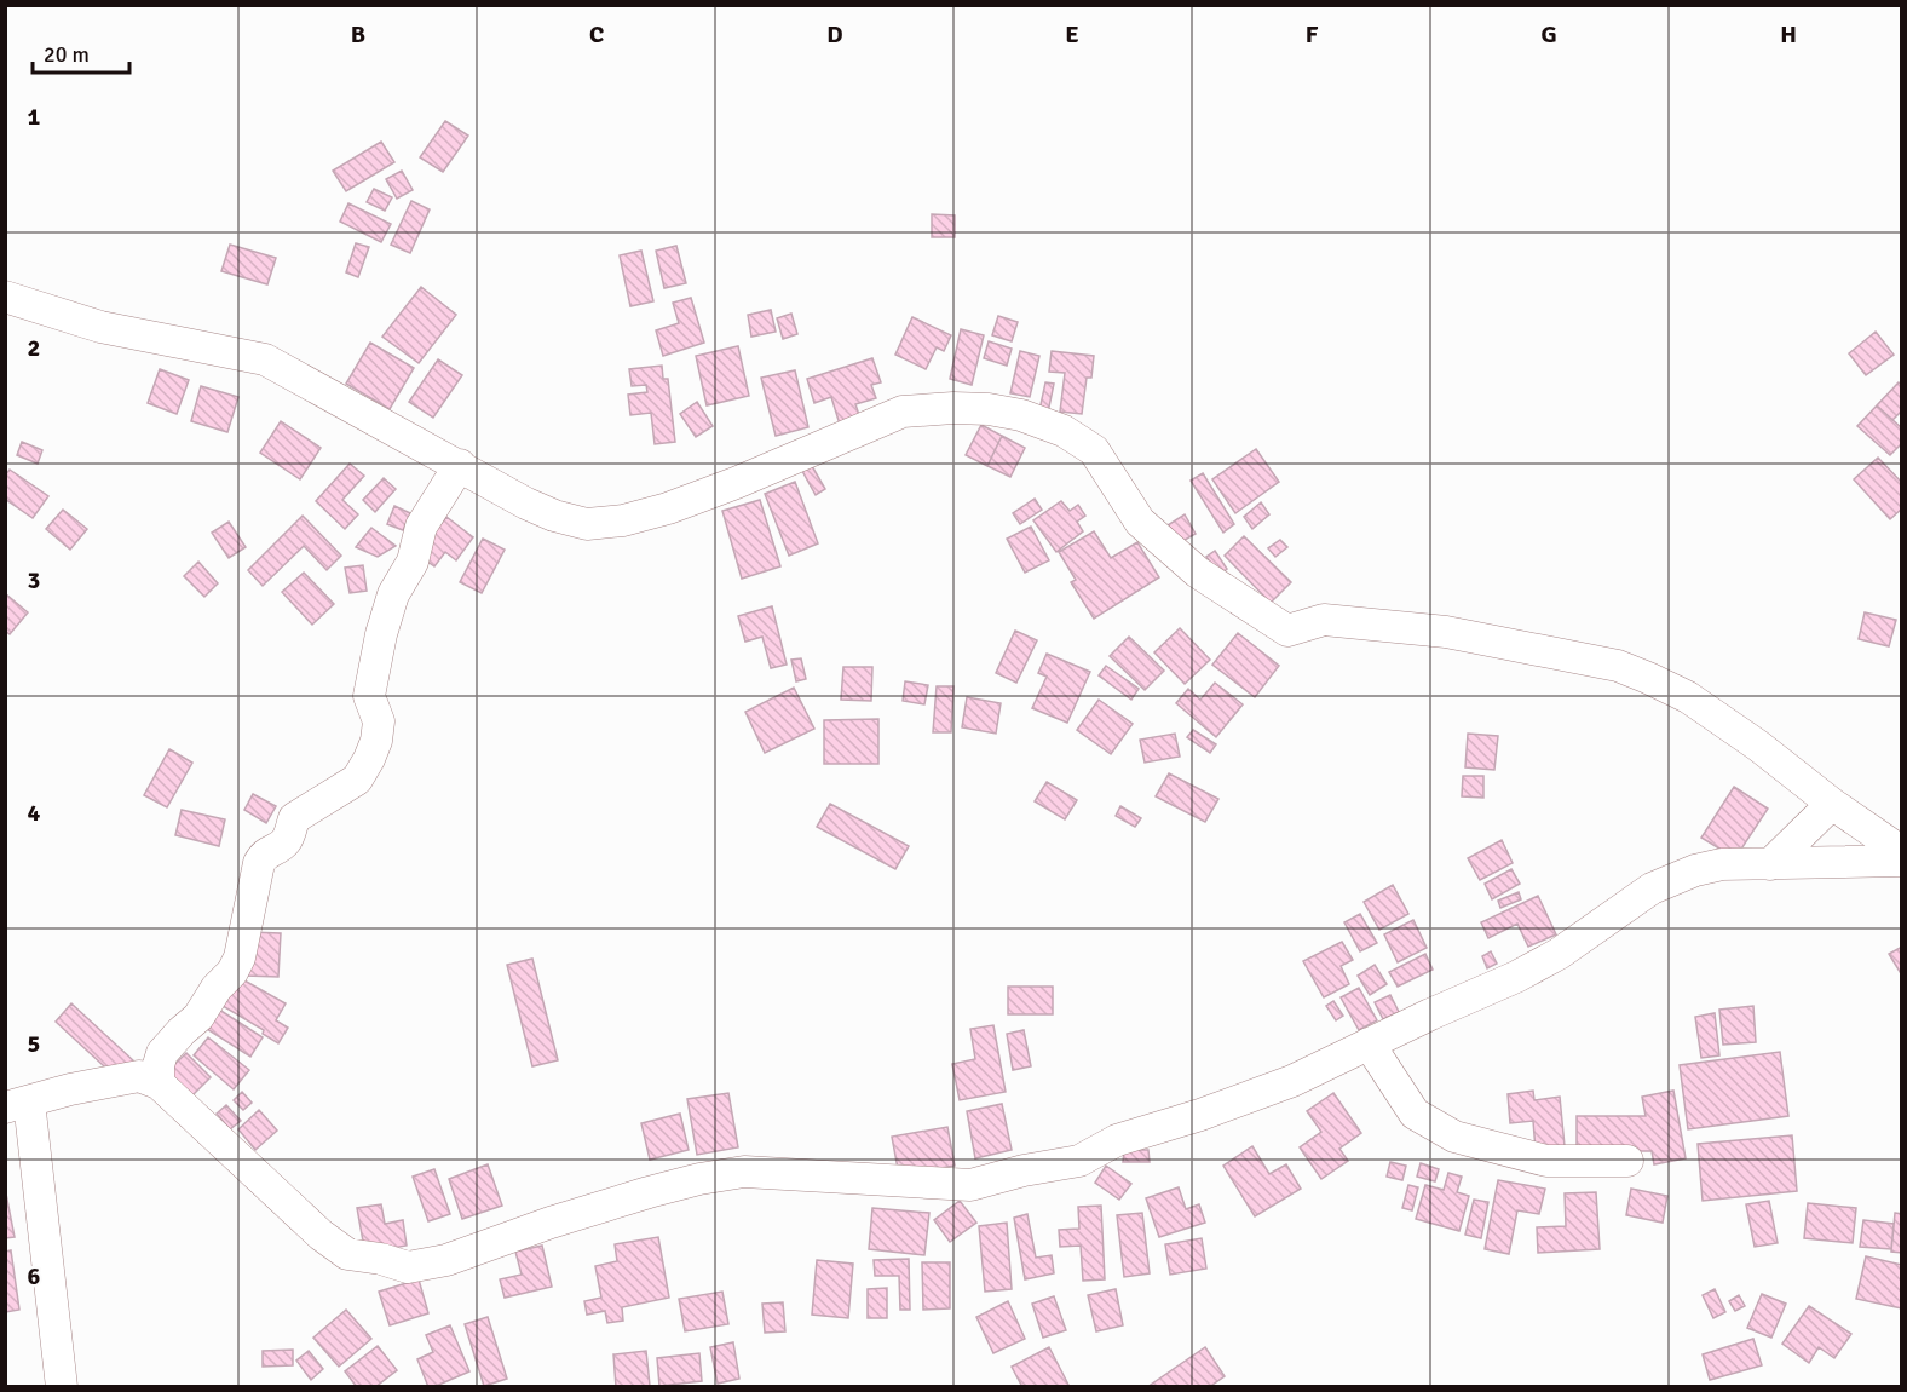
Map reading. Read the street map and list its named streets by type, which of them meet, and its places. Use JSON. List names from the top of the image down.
{
  "scale_bar": "20 m",
  "grid": {
    "columns": [
      "B",
      "C",
      "D",
      "E",
      "F",
      "G",
      "H"
    ],
    "rows": [
      "1",
      "2",
      "3",
      "4",
      "5",
      "6"
    ]
  }
}
